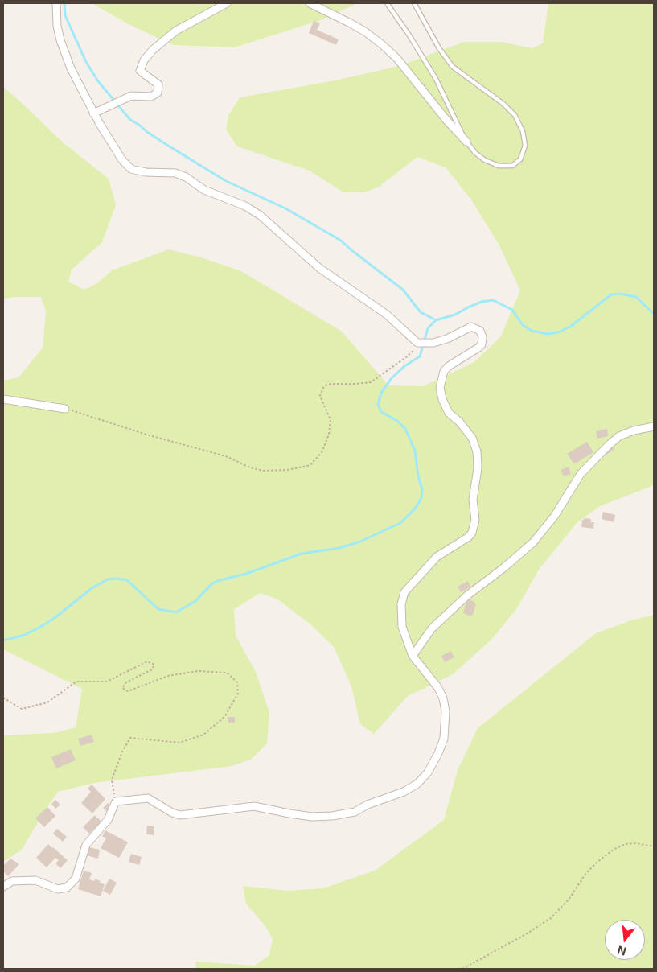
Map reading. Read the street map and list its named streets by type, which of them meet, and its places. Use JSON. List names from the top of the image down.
{
  "north": "bottom"
}
